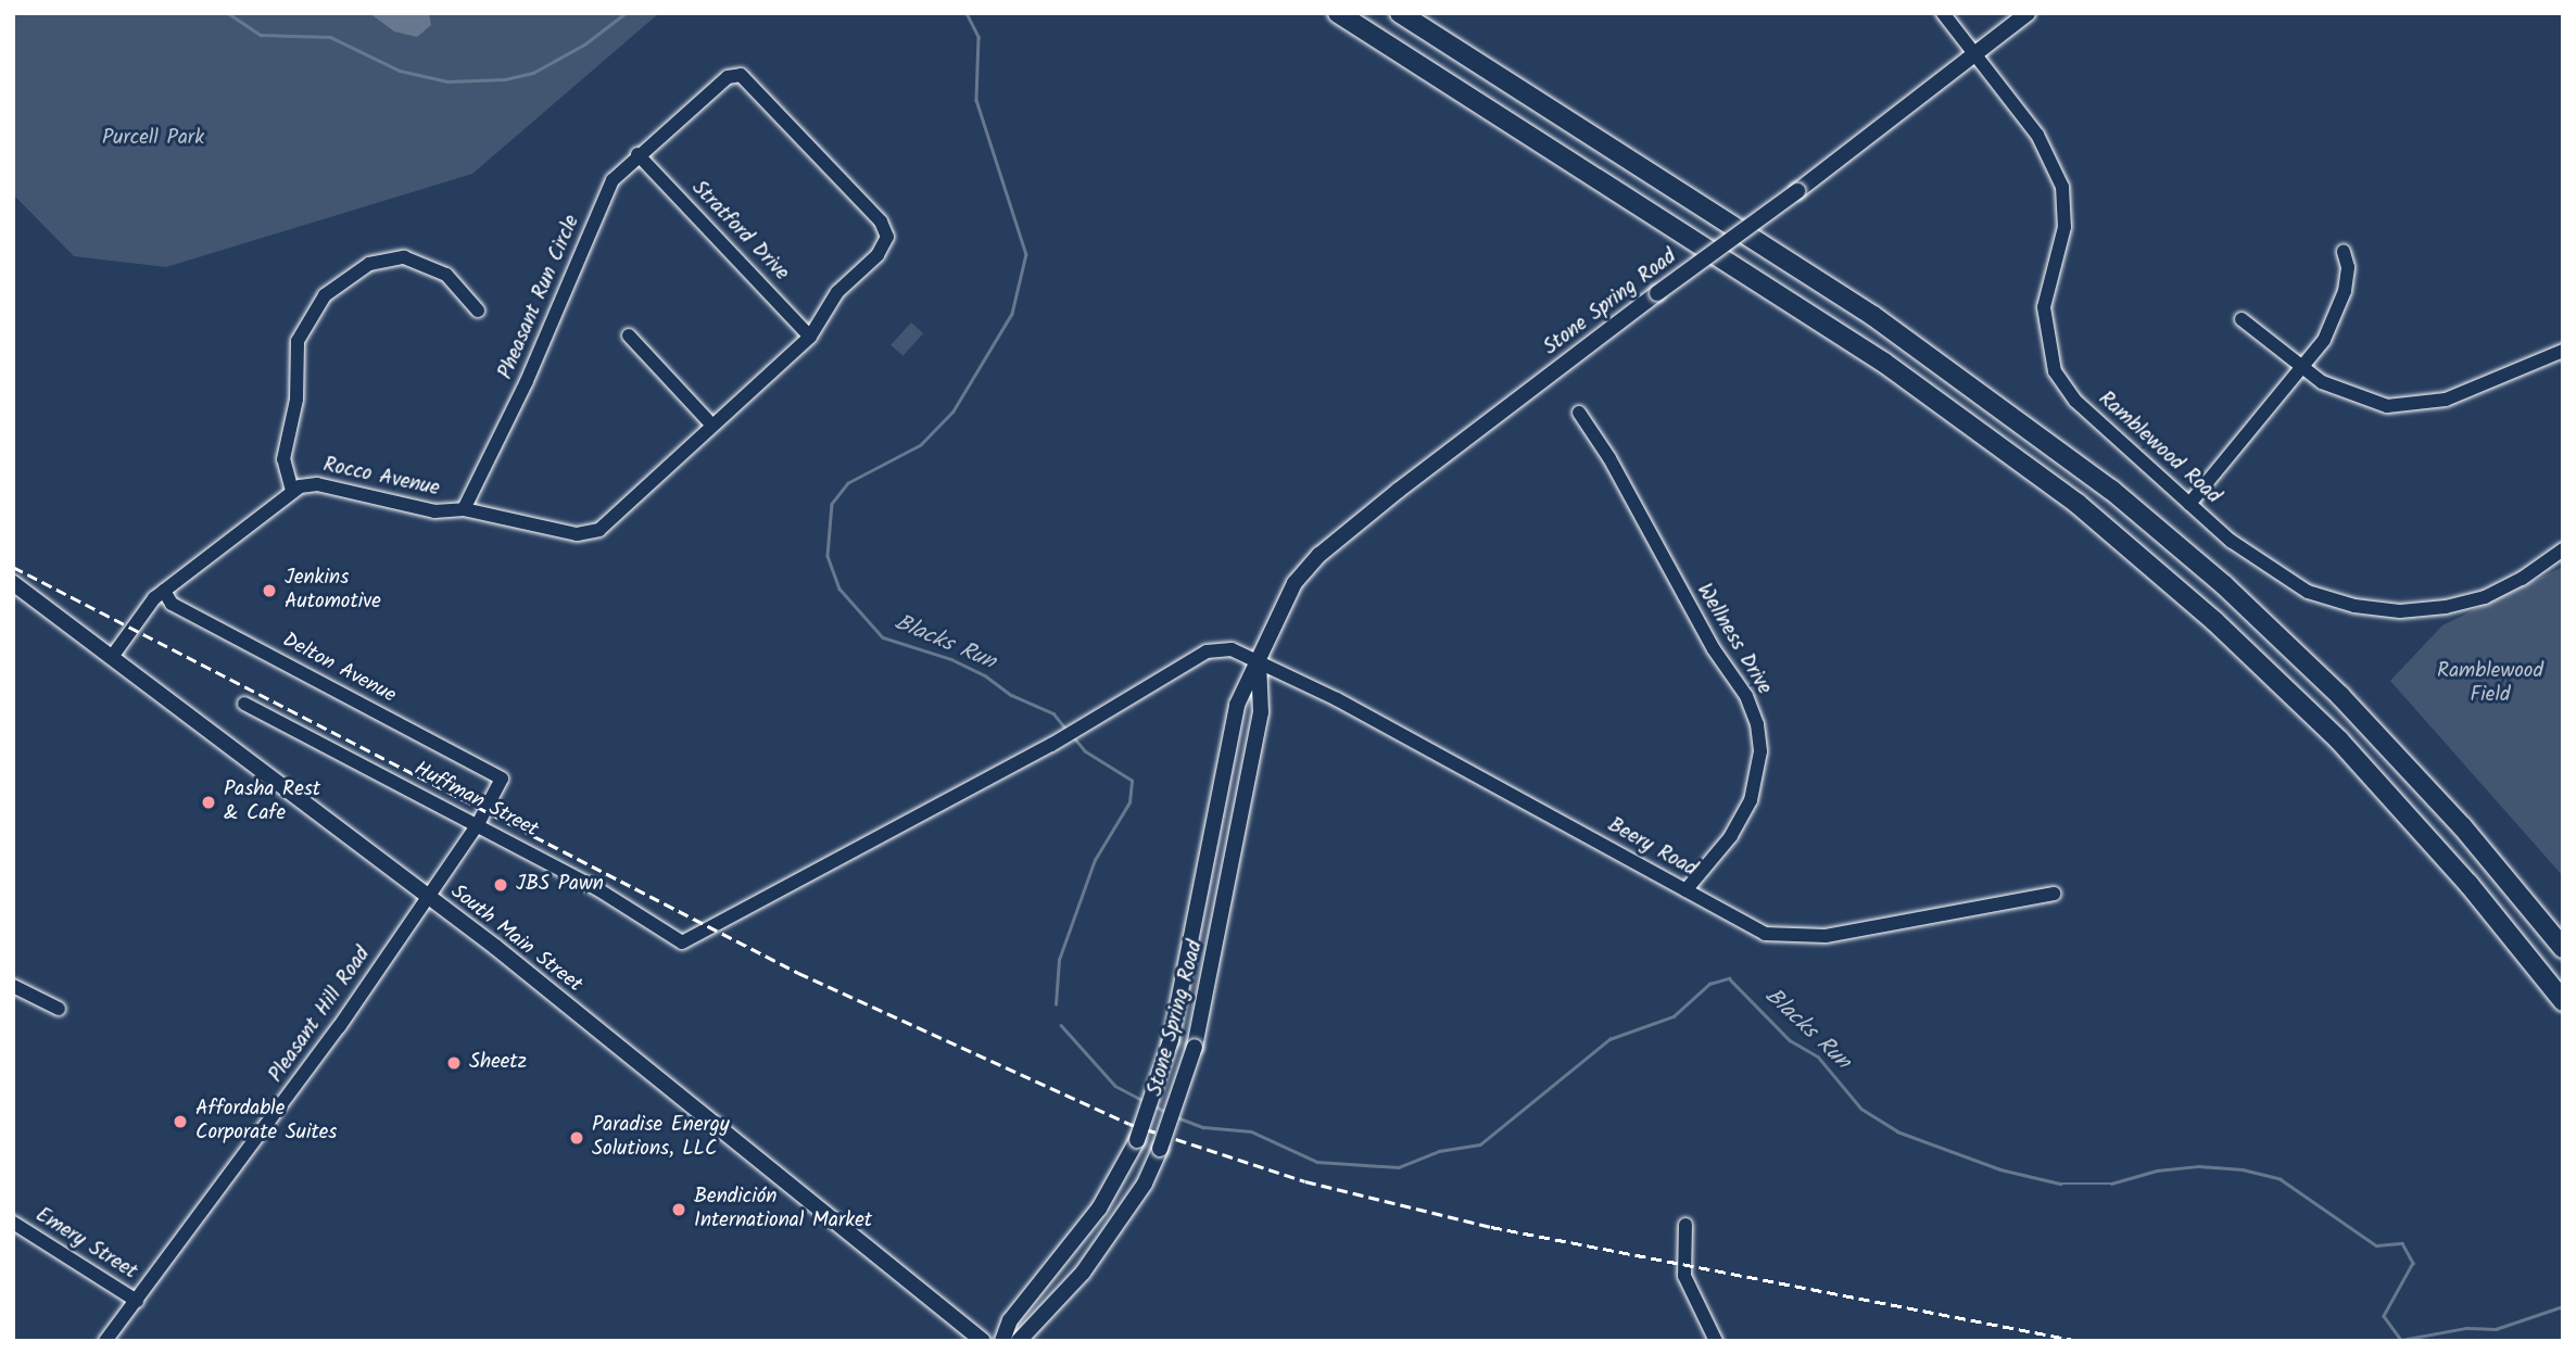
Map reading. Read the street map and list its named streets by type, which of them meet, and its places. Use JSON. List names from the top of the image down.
{
  "streets": {
    "main road": ["Stone Spring Road", "South Main Street"],
    "street": [
      "Stratford Drive",
      "Pheasant Run Circle",
      "Ramblewood Road",
      "Rocco Avenue",
      "Wellness Drive",
      "Delton Avenue",
      "Huffman Street",
      "Beery Road",
      "Pleasant Hill Road",
      "Emery Street"
    ]
  },
  "crossings": [
    ["Stratford Drive", "Pheasant Run Circle"],
    ["Pheasant Run Circle", "Rocco Avenue"],
    ["Stone Spring Road", "Ramblewood Road"],
    ["Stone Spring Road", "Huffman Street"],
    ["Stone Spring Road", "Beery Road"],
    ["Wellness Drive", "Beery Road"],
    ["Delton Avenue", "Pleasant Hill Road"],
    ["Huffman Street", "Beery Road"],
    ["Huffman Street", "Pleasant Hill Road"],
    ["South Main Street", "Pleasant Hill Road"],
    ["Pleasant Hill Road", "Emery Street"]
  ],
  "water": ["Blacks Run"],
  "parks": ["Purcell Park", "Ramblewood Field"],
  "places": [
    "Jenkins Automotive",
    "Pasha Rest & Cafe",
    "JBS Pawn",
    "Sheetz",
    "Affordable Corporate Suites",
    "Paradise Energy Solutions, LLC",
    "Bendición International Market"
  ]
}
